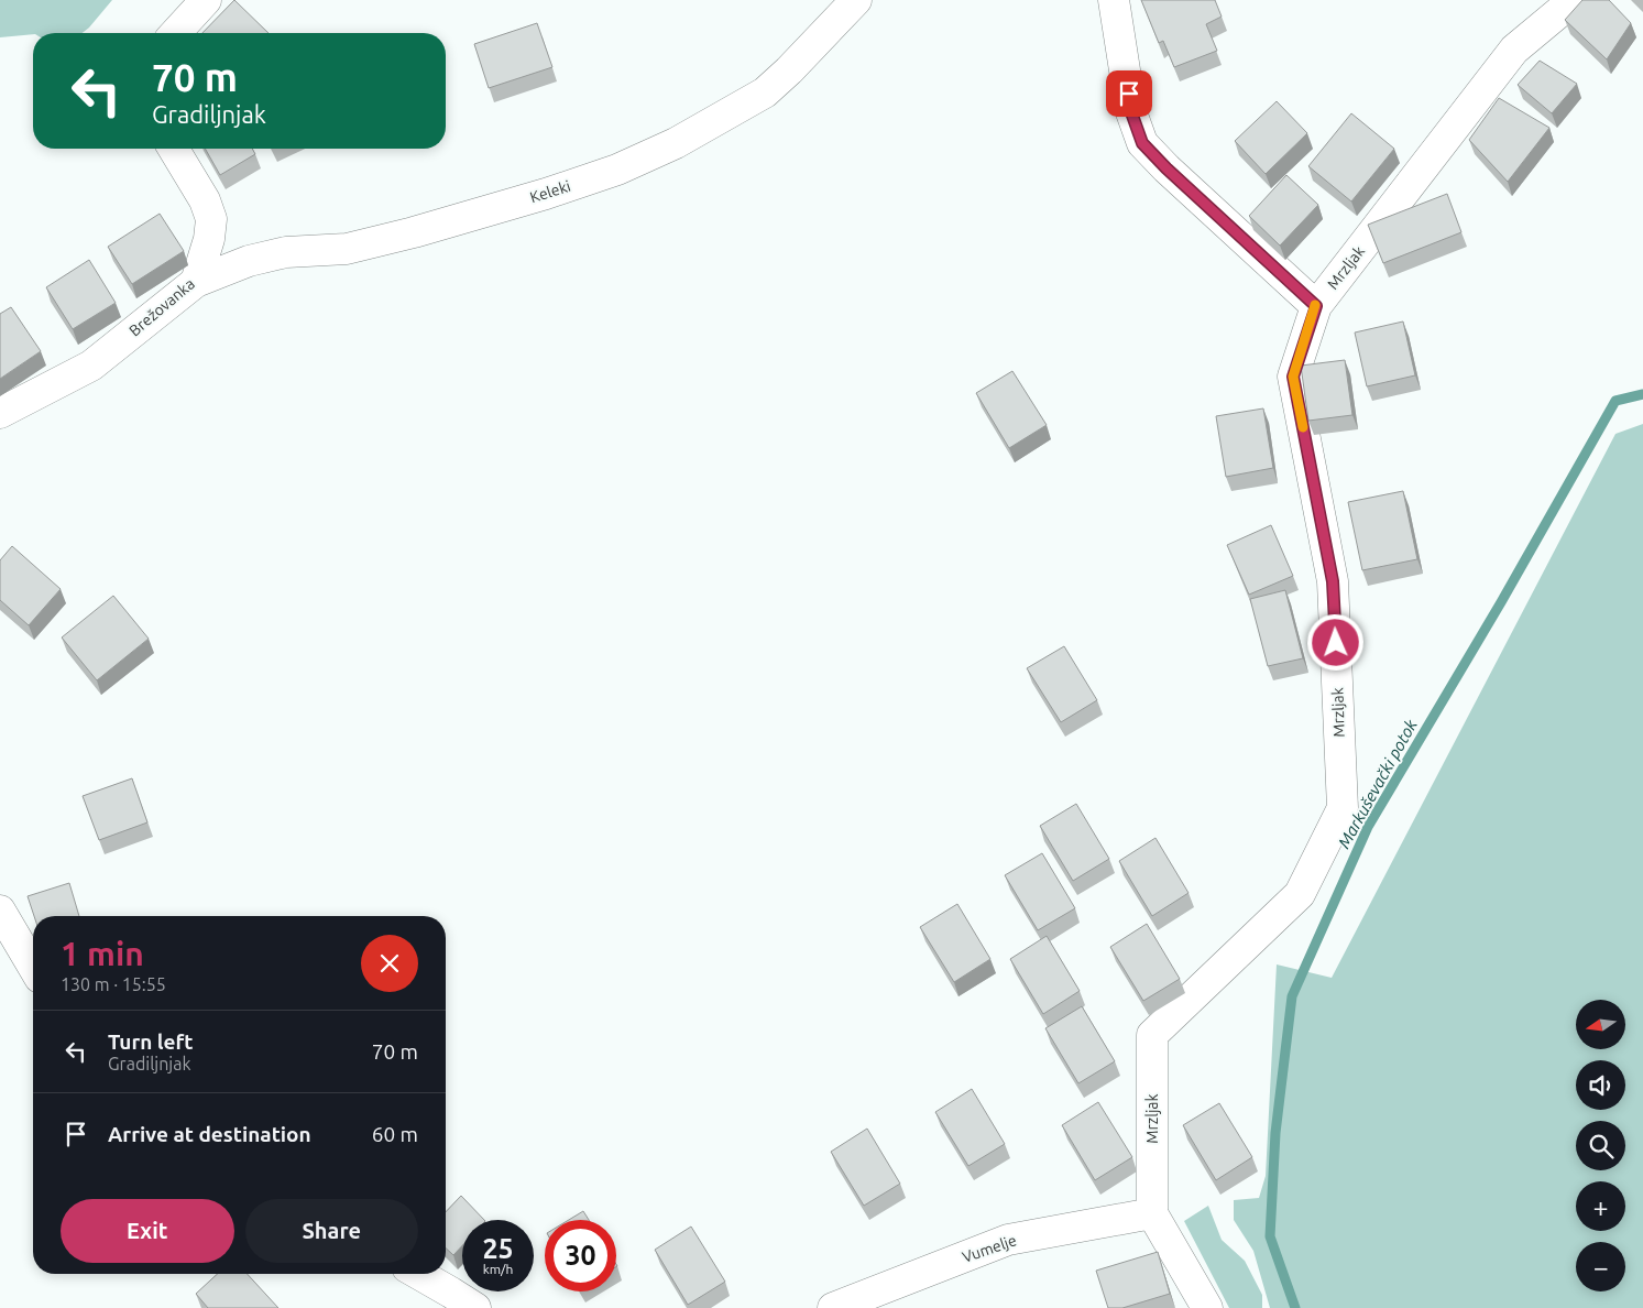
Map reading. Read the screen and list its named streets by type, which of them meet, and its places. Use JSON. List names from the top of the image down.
{
  "streets": {
    "street": [
      "Keleki",
      "Mrzljak",
      "Brežovanka",
      "Vumelje"
    ]
  },
  "crossings": [
    ["Keleki", "Brežovanka"],
    ["Mrzljak", "Vumelje"]
  ],
  "water": ["Markuševački potok"],
  "north": "left",
  "page": {
    "turn": ["70 m", "Gradiljnjak"],
    "heading": ["1 min", "130 m · 15:55"],
    "map_buttons": ["+", "−"],
    "list": [
      {
        "name": "Turn left",
        "note": "Gradiljnjak",
        "value": "70 m"
      },
      {
        "name": "Arrive at destination",
        "value": "60 m"
      }
    ],
    "buttons": ["Exit", "Share"],
    "speed": "25 km/h",
    "limit": "30"
  }
}
